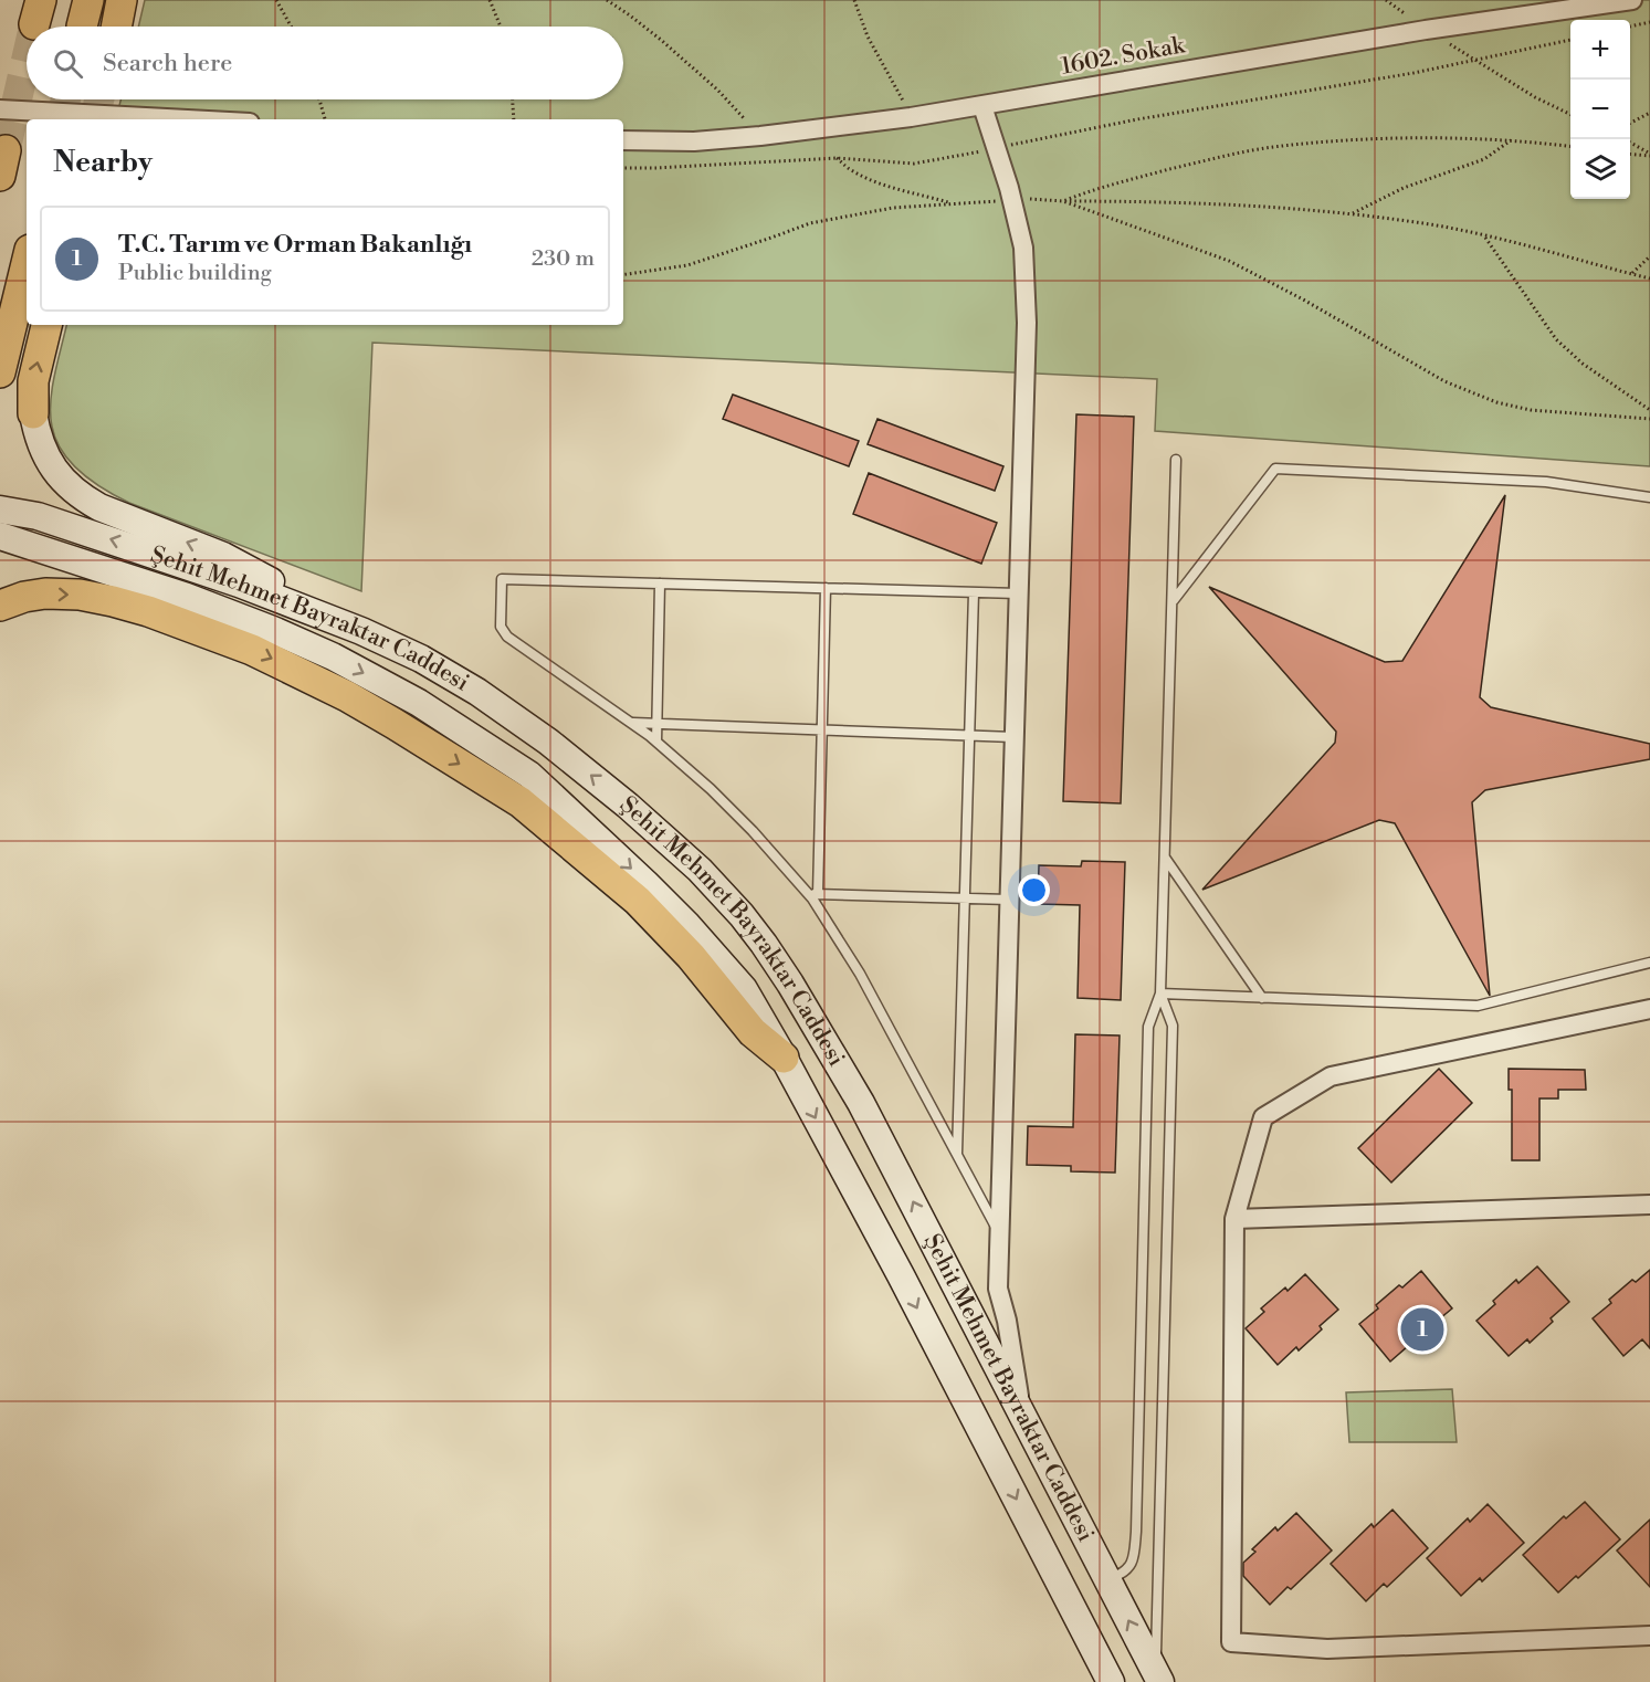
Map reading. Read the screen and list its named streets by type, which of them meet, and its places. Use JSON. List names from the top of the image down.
{
  "streets": {
    "main road": ["Şehit Mehmet Bayraktar Caddesi"],
    "street": ["1602. Sokak"]
  },
  "page": {
    "map_buttons": ["+", "−"],
    "search": "Search here",
    "heading": "Nearby",
    "list": [
      {
        "mark": "1",
        "name": "T.C. Tarım ve Orman Bakanlığı",
        "note": "Public building",
        "value": "230 m"
      }
    ],
    "pins": "1"
  }
}
